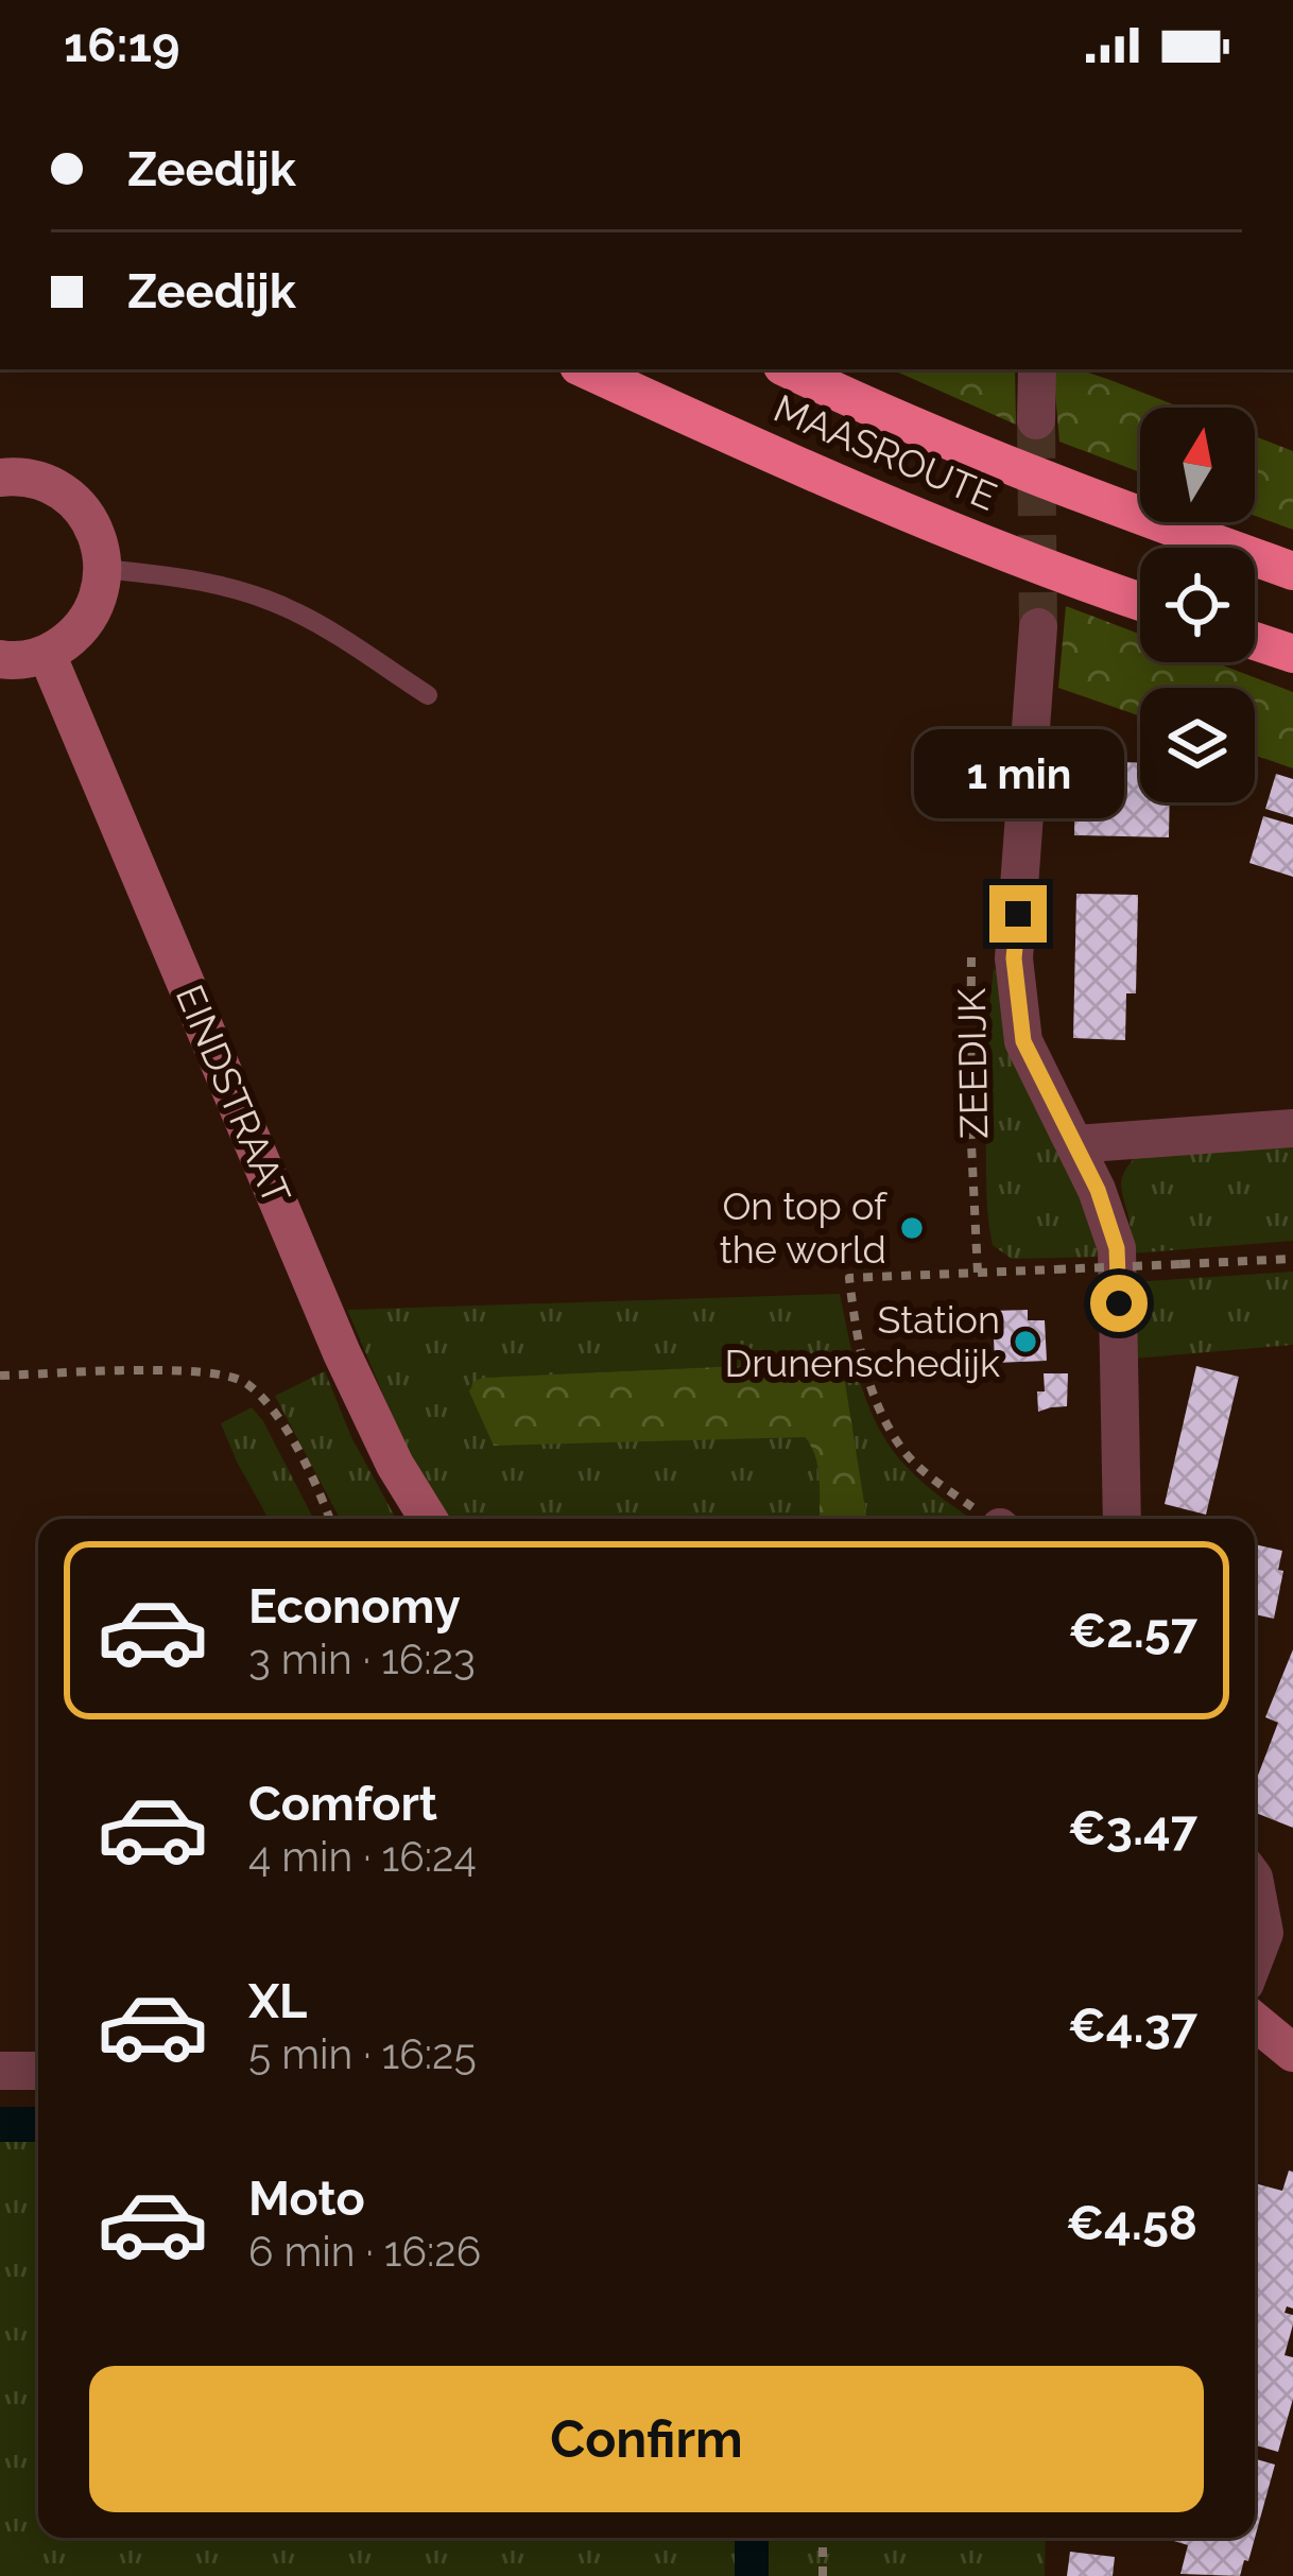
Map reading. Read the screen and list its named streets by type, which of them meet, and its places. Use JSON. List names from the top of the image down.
{
  "streets": {
    "highway": ["MAASROUTE"],
    "main road": ["EINDSTRAAT"],
    "street": ["ZEEDIJK"]
  },
  "places": ["On top of the world", "Station Drunenschedijk"],
  "north": "top",
  "page": {
    "status": "16:19",
    "banner": ["Zeedijk", "Zeedijk"],
    "bubble": "1 min",
    "list": [
      {
        "name": "Economy",
        "note": "3 min · 16:23",
        "value": "€2.57"
      },
      {
        "name": "Comfort",
        "note": "4 min · 16:24",
        "value": "€3.47"
      },
      {
        "name": "XL",
        "note": "5 min · 16:25",
        "value": "€4.37"
      },
      {
        "name": "Moto",
        "note": "6 min · 16:26",
        "value": "€4.58"
      }
    ],
    "buttons": "Confirm"
  }
}
